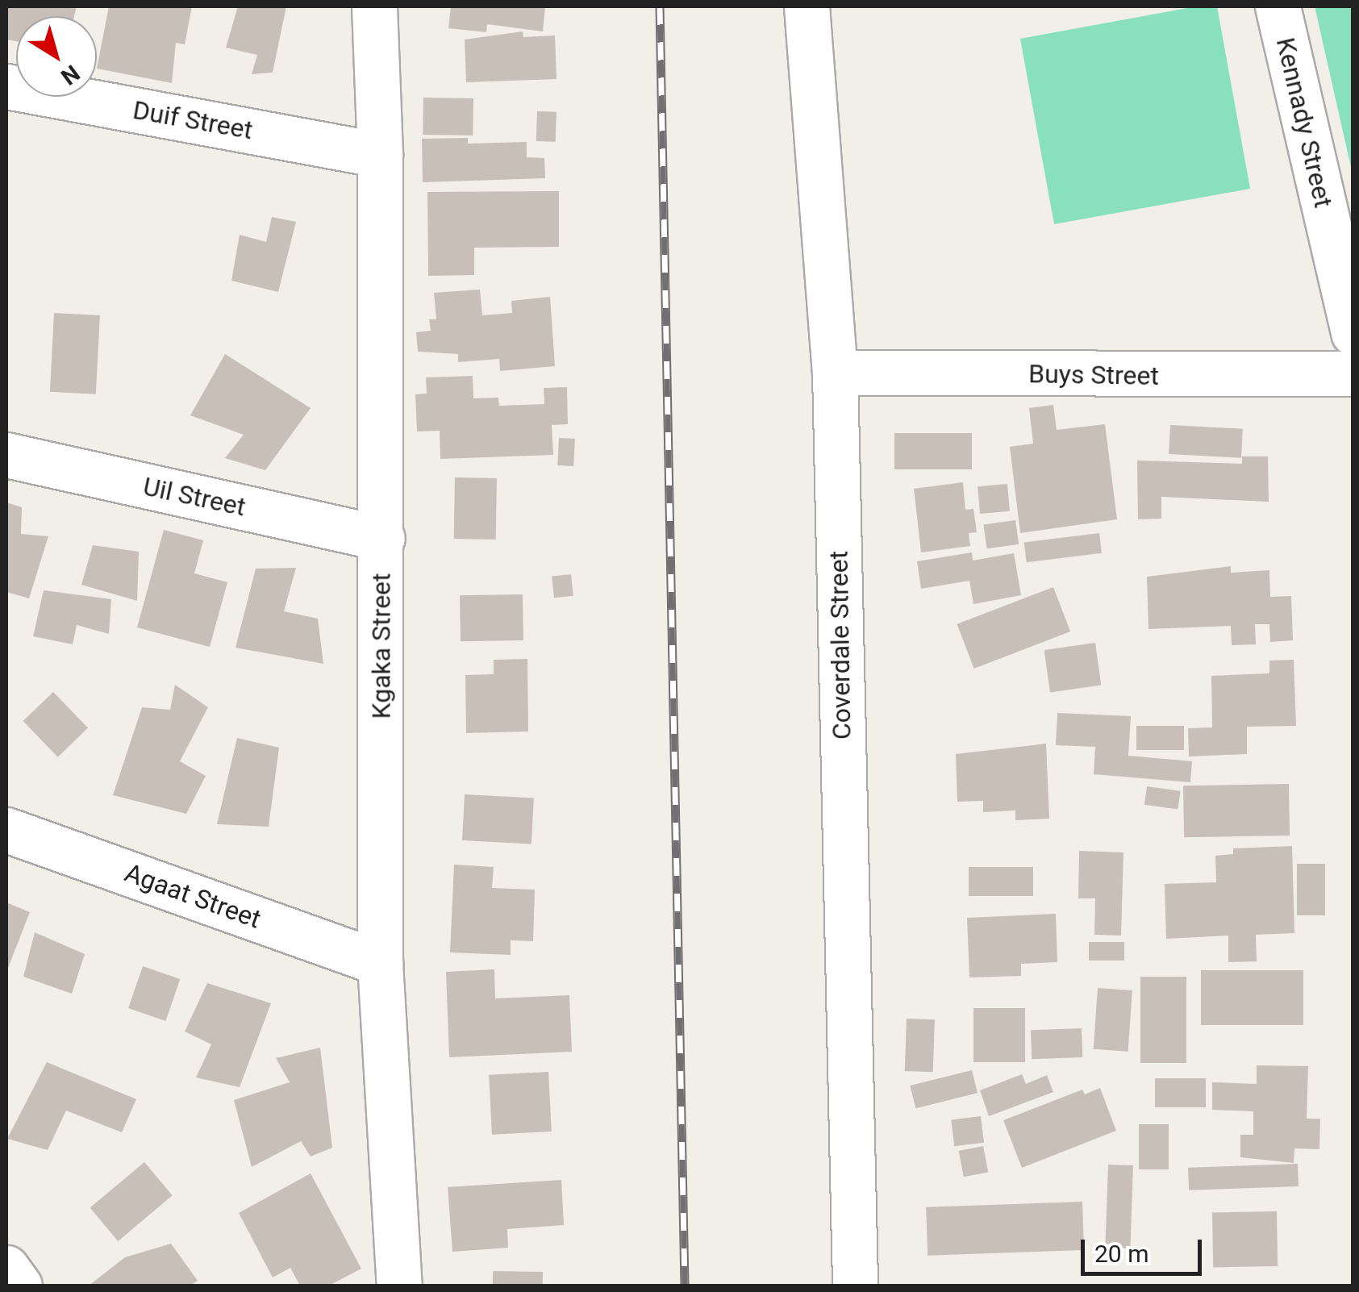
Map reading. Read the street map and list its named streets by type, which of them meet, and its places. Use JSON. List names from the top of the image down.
{
  "streets": {
    "street": [
      "Duif Street",
      "Kennady Street",
      "Buys Street",
      "Uil Street",
      "Coverdale Street",
      "Kgaka Street",
      "Agaat Street"
    ]
  },
  "crossings": [
    ["Duif Street", "Kgaka Street"],
    ["Buys Street", "Coverdale Street"],
    ["Uil Street", "Kgaka Street"],
    ["Kgaka Street", "Agaat Street"]
  ],
  "scale_bar": "20 m",
  "north": "bottom right"
}
